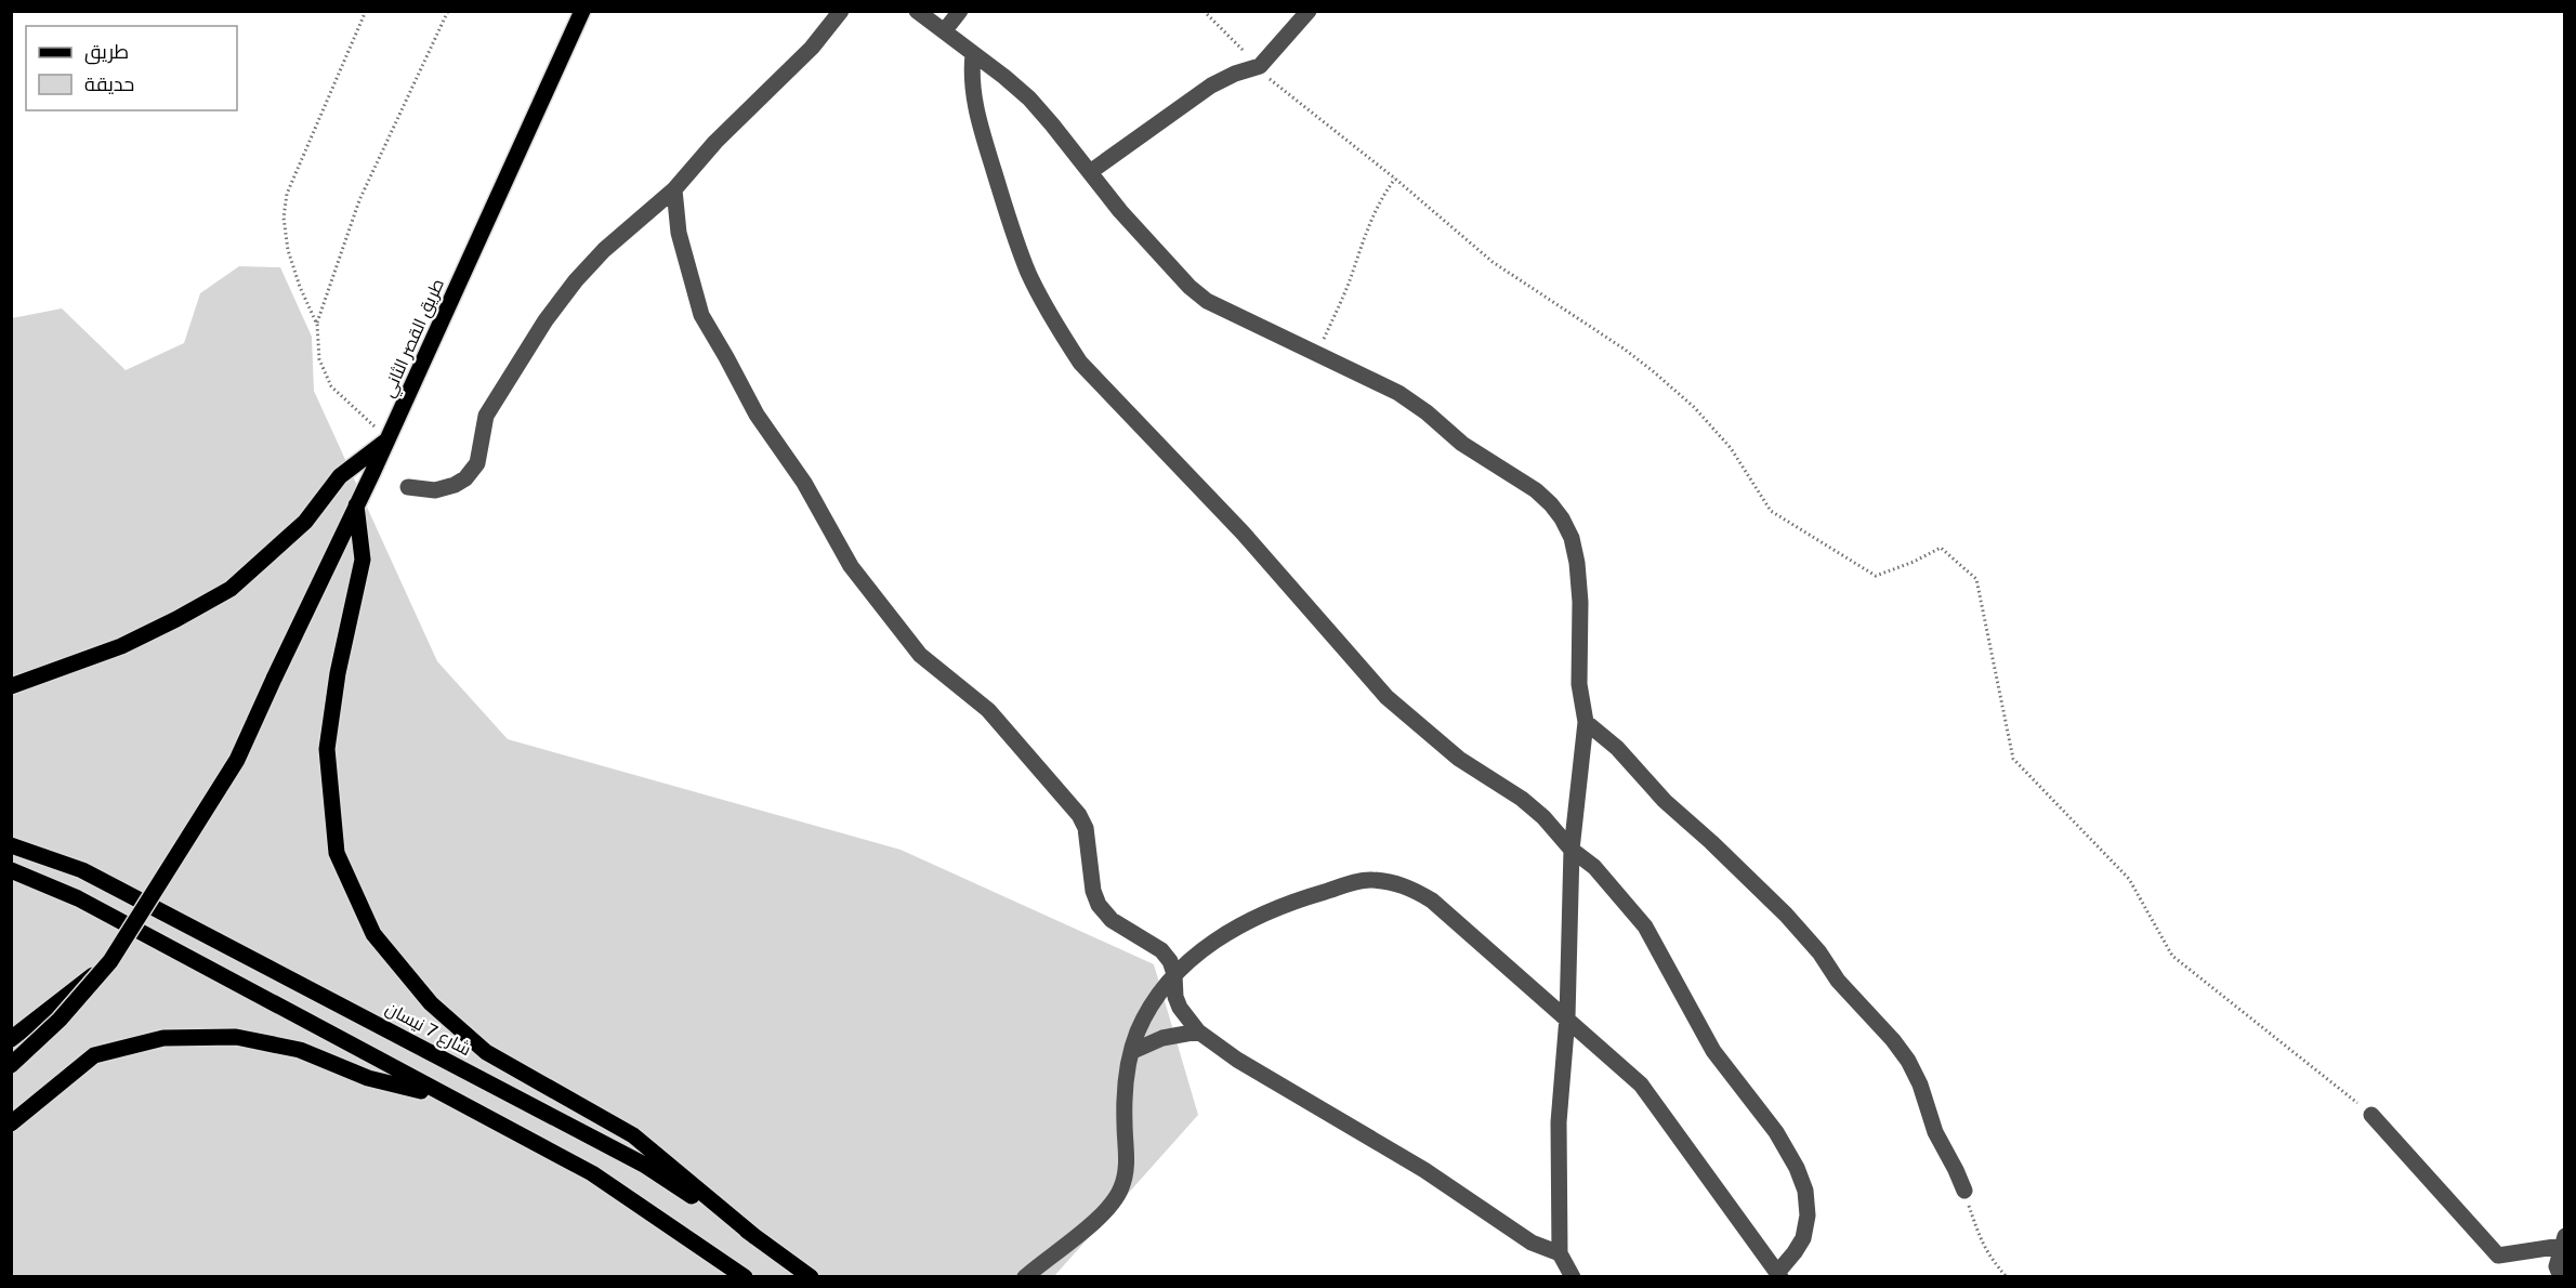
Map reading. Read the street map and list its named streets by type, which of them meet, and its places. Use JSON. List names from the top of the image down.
{
  "streets": {
    "main road": ["طريق القصر الثاني", "شارع 7 نيسان"]
  },
  "legend": ["طريق", "حديقة"]
}
